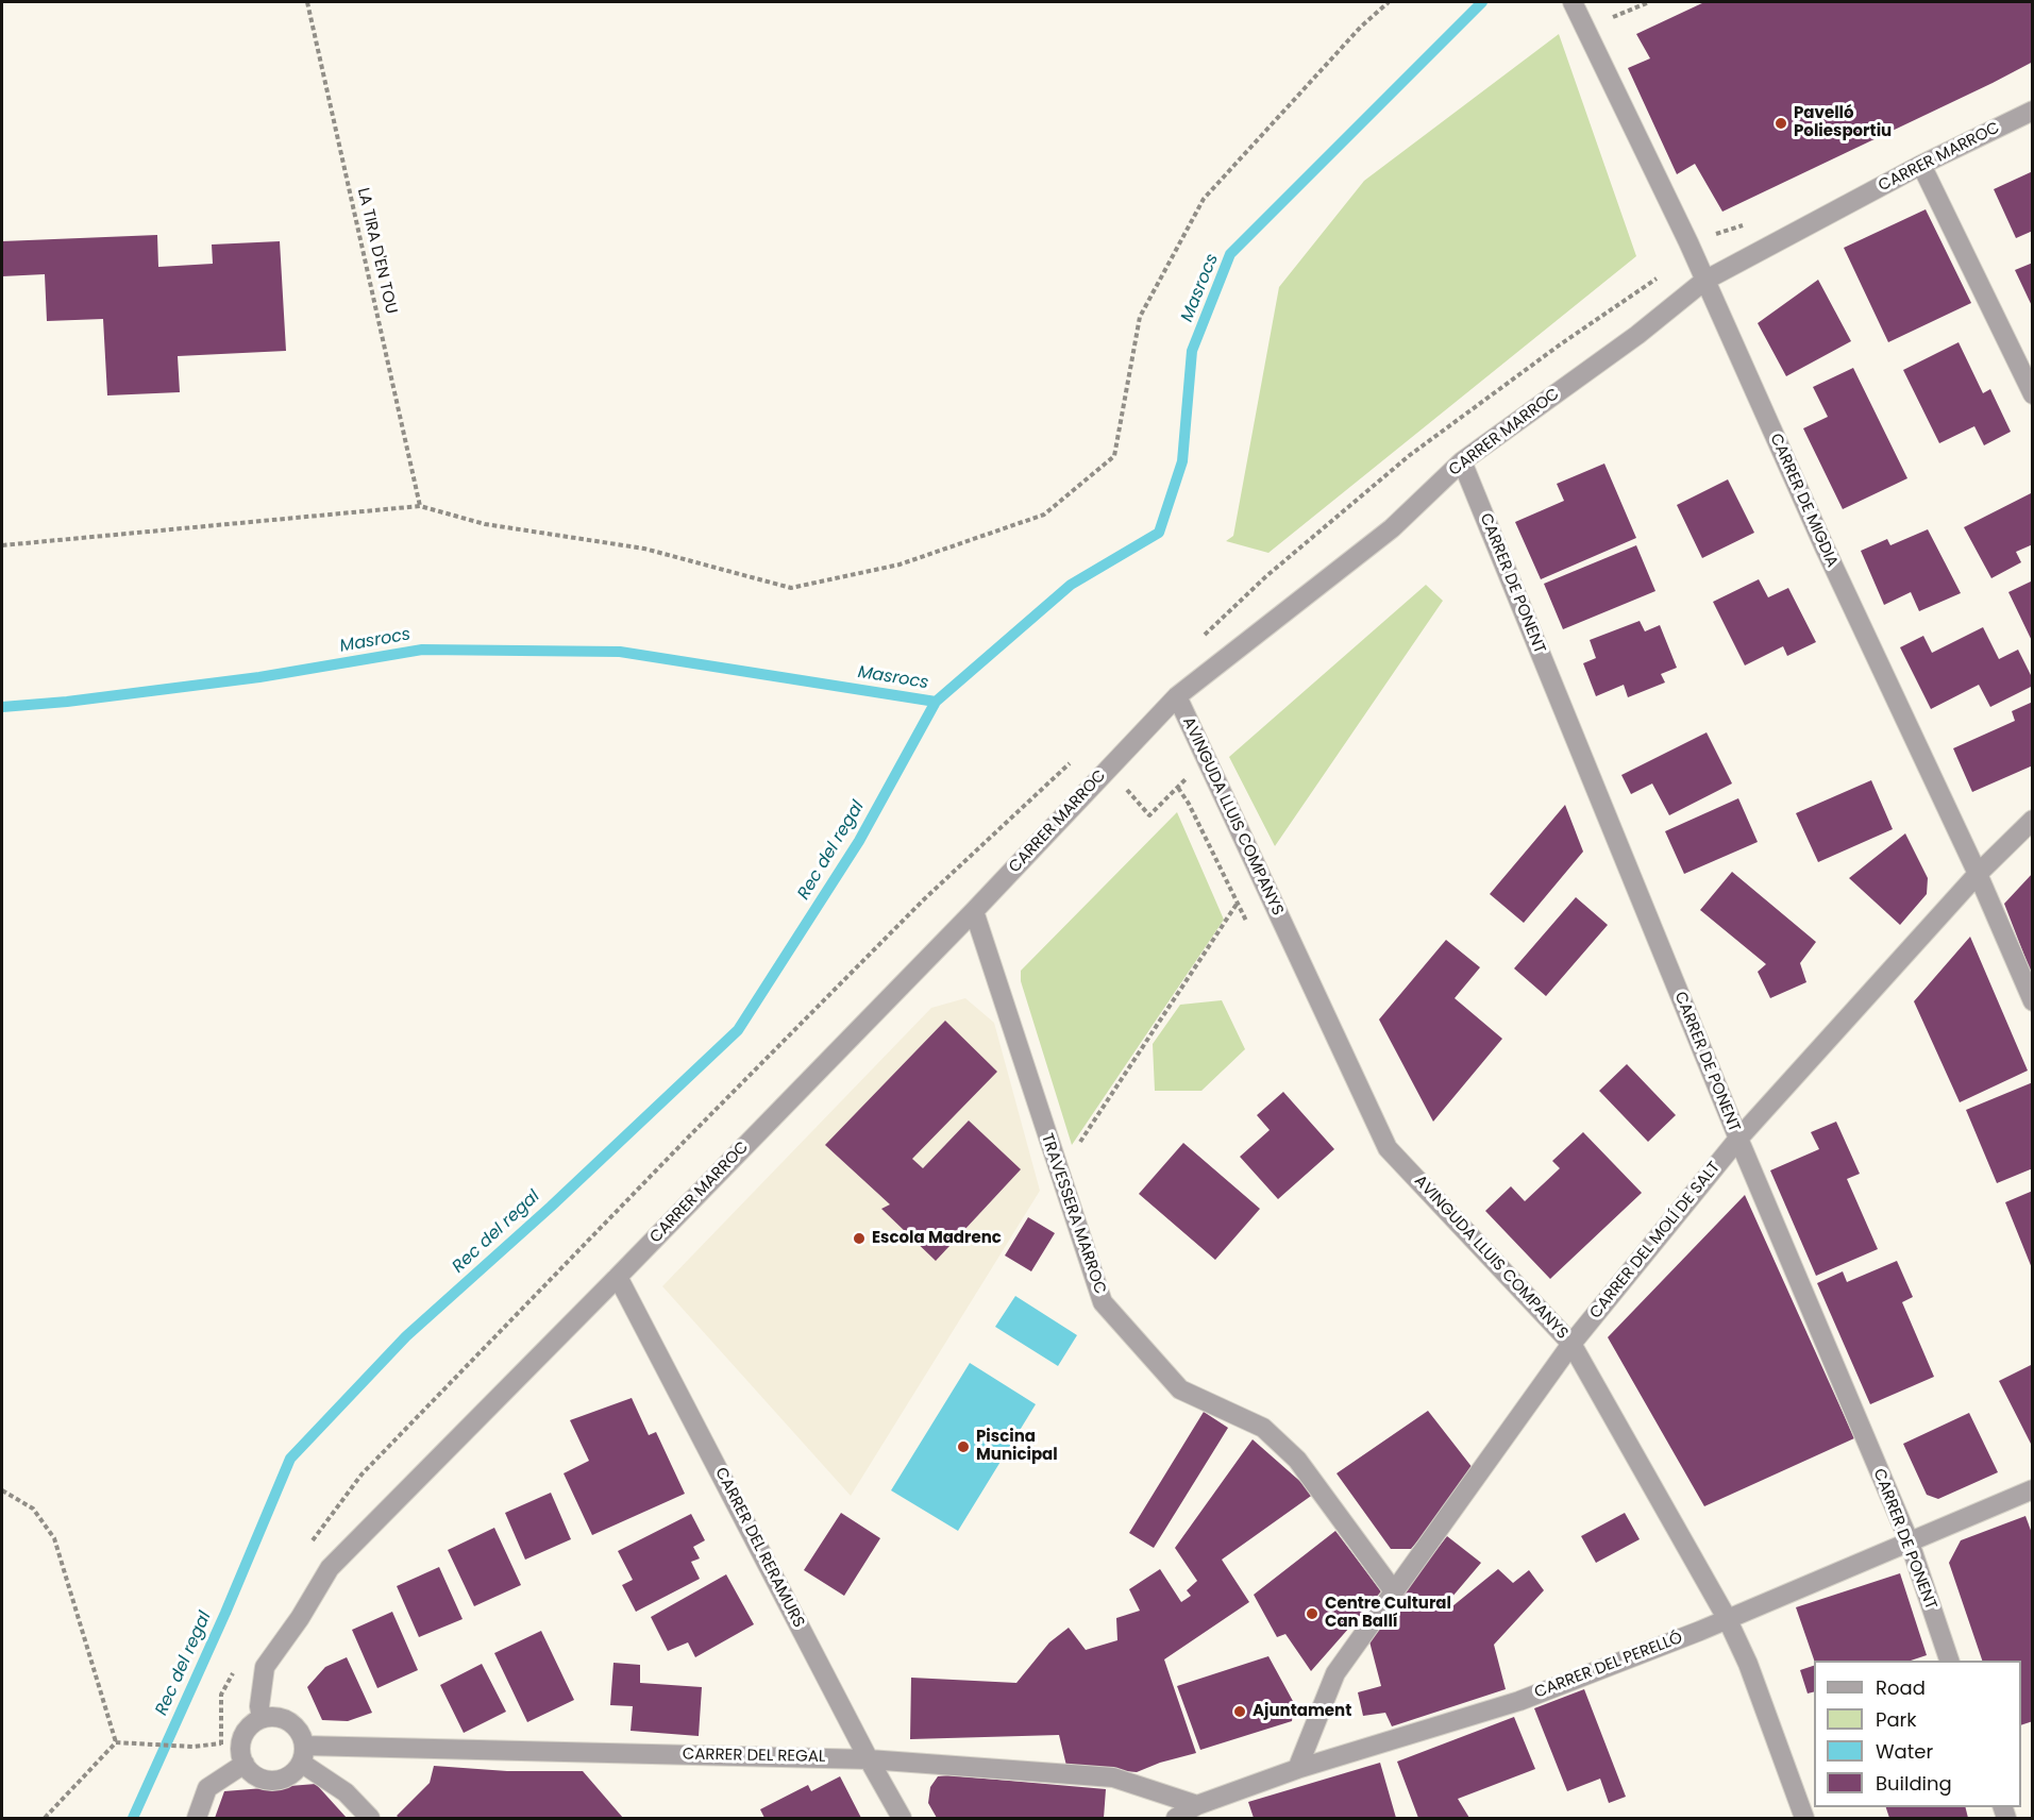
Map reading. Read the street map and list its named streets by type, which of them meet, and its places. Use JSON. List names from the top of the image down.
{
  "streets": {
    "street": [
      "CARRER MARROC",
      "CARRER DE MIGDIA",
      "CARRER DE PONENT",
      "AVINGUDA LLUIS COMPANYS",
      "TRAVESSERA MARROC",
      "CARRER DEL MOLÍ DE SALT",
      "CARRER DEL RERAMURS",
      "CARRER DEL PERELLÓ",
      "CARRER DEL REGAL"
    ],
    "path": ["LA TIRA D'EN TOU"]
  },
  "crossings": [
    ["CARRER MARROC", "CARRER DE MIGDIA"],
    ["CARRER MARROC", "CARRER DE PONENT"],
    ["CARRER MARROC", "AVINGUDA LLUIS COMPANYS"],
    ["CARRER MARROC", "TRAVESSERA MARROC"],
    ["CARRER MARROC", "CARRER DEL RERAMURS"],
    ["CARRER MARROC", "CARRER DEL REGAL"],
    ["CARRER DE MIGDIA", "CARRER DEL MOLÍ DE SALT"],
    ["CARRER DE PONENT", "CARRER DEL MOLÍ DE SALT"],
    ["CARRER DE PONENT", "CARRER DEL PERELLÓ"],
    ["AVINGUDA LLUIS COMPANYS", "CARRER DEL MOLÍ DE SALT"],
    ["AVINGUDA LLUIS COMPANYS", "CARRER DEL PERELLÓ"],
    ["TRAVESSERA MARROC", "CARRER DEL MOLÍ DE SALT"],
    ["CARRER DEL MOLÍ DE SALT", "CARRER DEL PERELLÓ"],
    ["CARRER DEL RERAMURS", "CARRER DEL REGAL"],
    ["CARRER DEL PERELLÓ", "CARRER DEL REGAL"]
  ],
  "water": ["Masrocs", "Rec del regal"],
  "places": [
    "Pavelló Poliesportiu",
    "Escola Madrenc",
    "Piscina Municipal",
    "Centre Cultural Can Ballí",
    "Ajuntament"
  ],
  "legend": [
    "Road",
    "Park",
    "Water",
    "Building"
  ]
}
